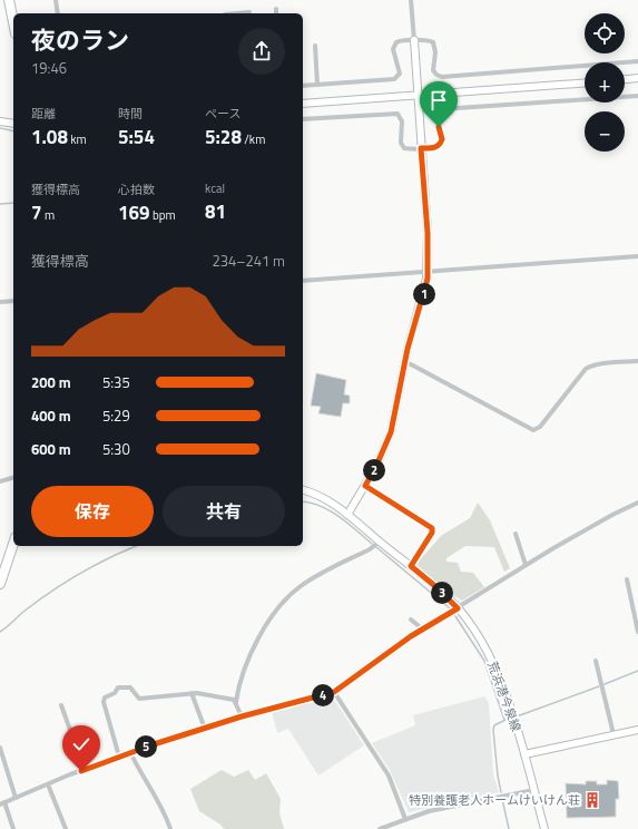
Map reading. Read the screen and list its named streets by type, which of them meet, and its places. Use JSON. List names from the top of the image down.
{
  "streets": {
    "main road": ["荒浜港今泉線"]
  },
  "places": {
    "building": ["特別養護老人ホームけいけん荘"]
  },
  "page": {
    "map_buttons": ["+", "−"],
    "heading": ["夜のラン", "19:46"],
    "stats": [
      ["距離", "1.08 km"],
      ["時間", "5:54"],
      ["ペース", "5:28 /km"],
      ["獲得標高", "7 m"],
      ["心拍数", "169 bpm"],
      ["kcal", "81"]
    ],
    "chart": ["獲得標高", "234–241 m"],
    "pins": [
      "1",
      "2",
      "3",
      "4",
      "5"
    ],
    "list": [
      {
        "name": "200 m",
        "note": "5:35"
      },
      {
        "name": "400 m",
        "note": "5:29"
      },
      {
        "name": "600 m",
        "note": "5:30"
      }
    ],
    "buttons": ["保存", "共有"]
  }
}
